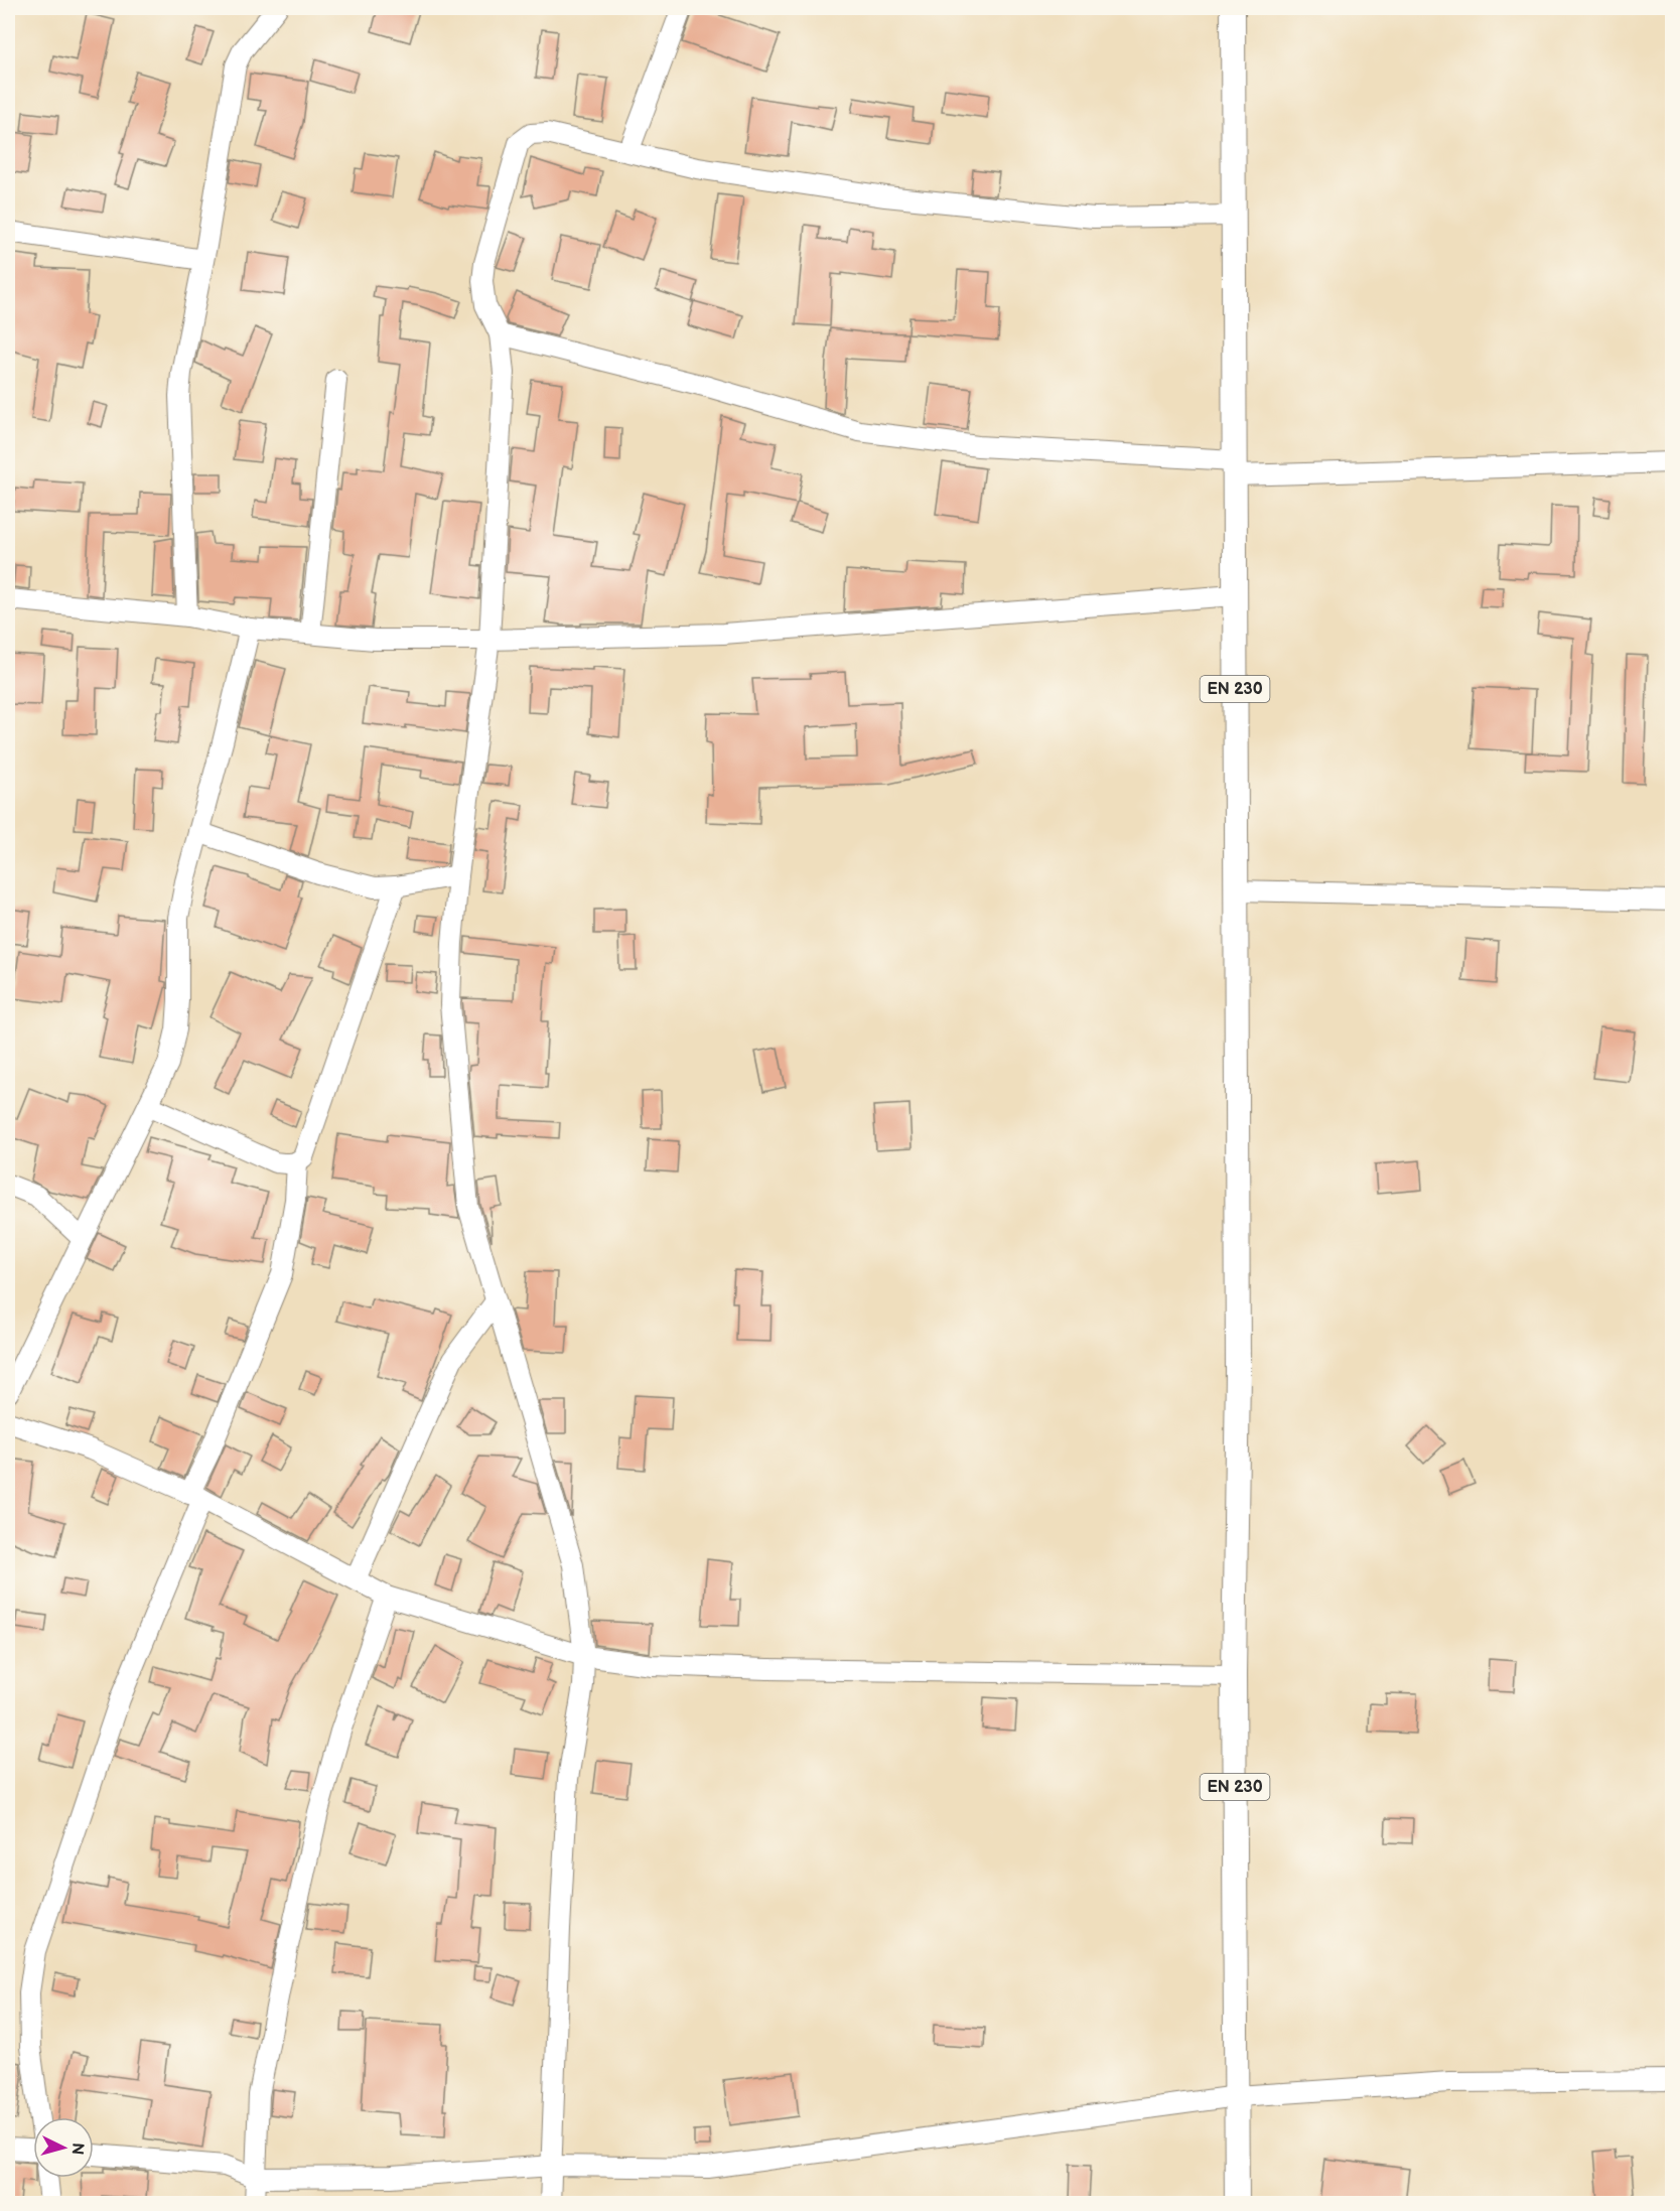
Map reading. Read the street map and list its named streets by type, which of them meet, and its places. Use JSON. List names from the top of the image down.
{
  "streets": {
    "main road": ["EN 230"]
  },
  "north": "right"
}
